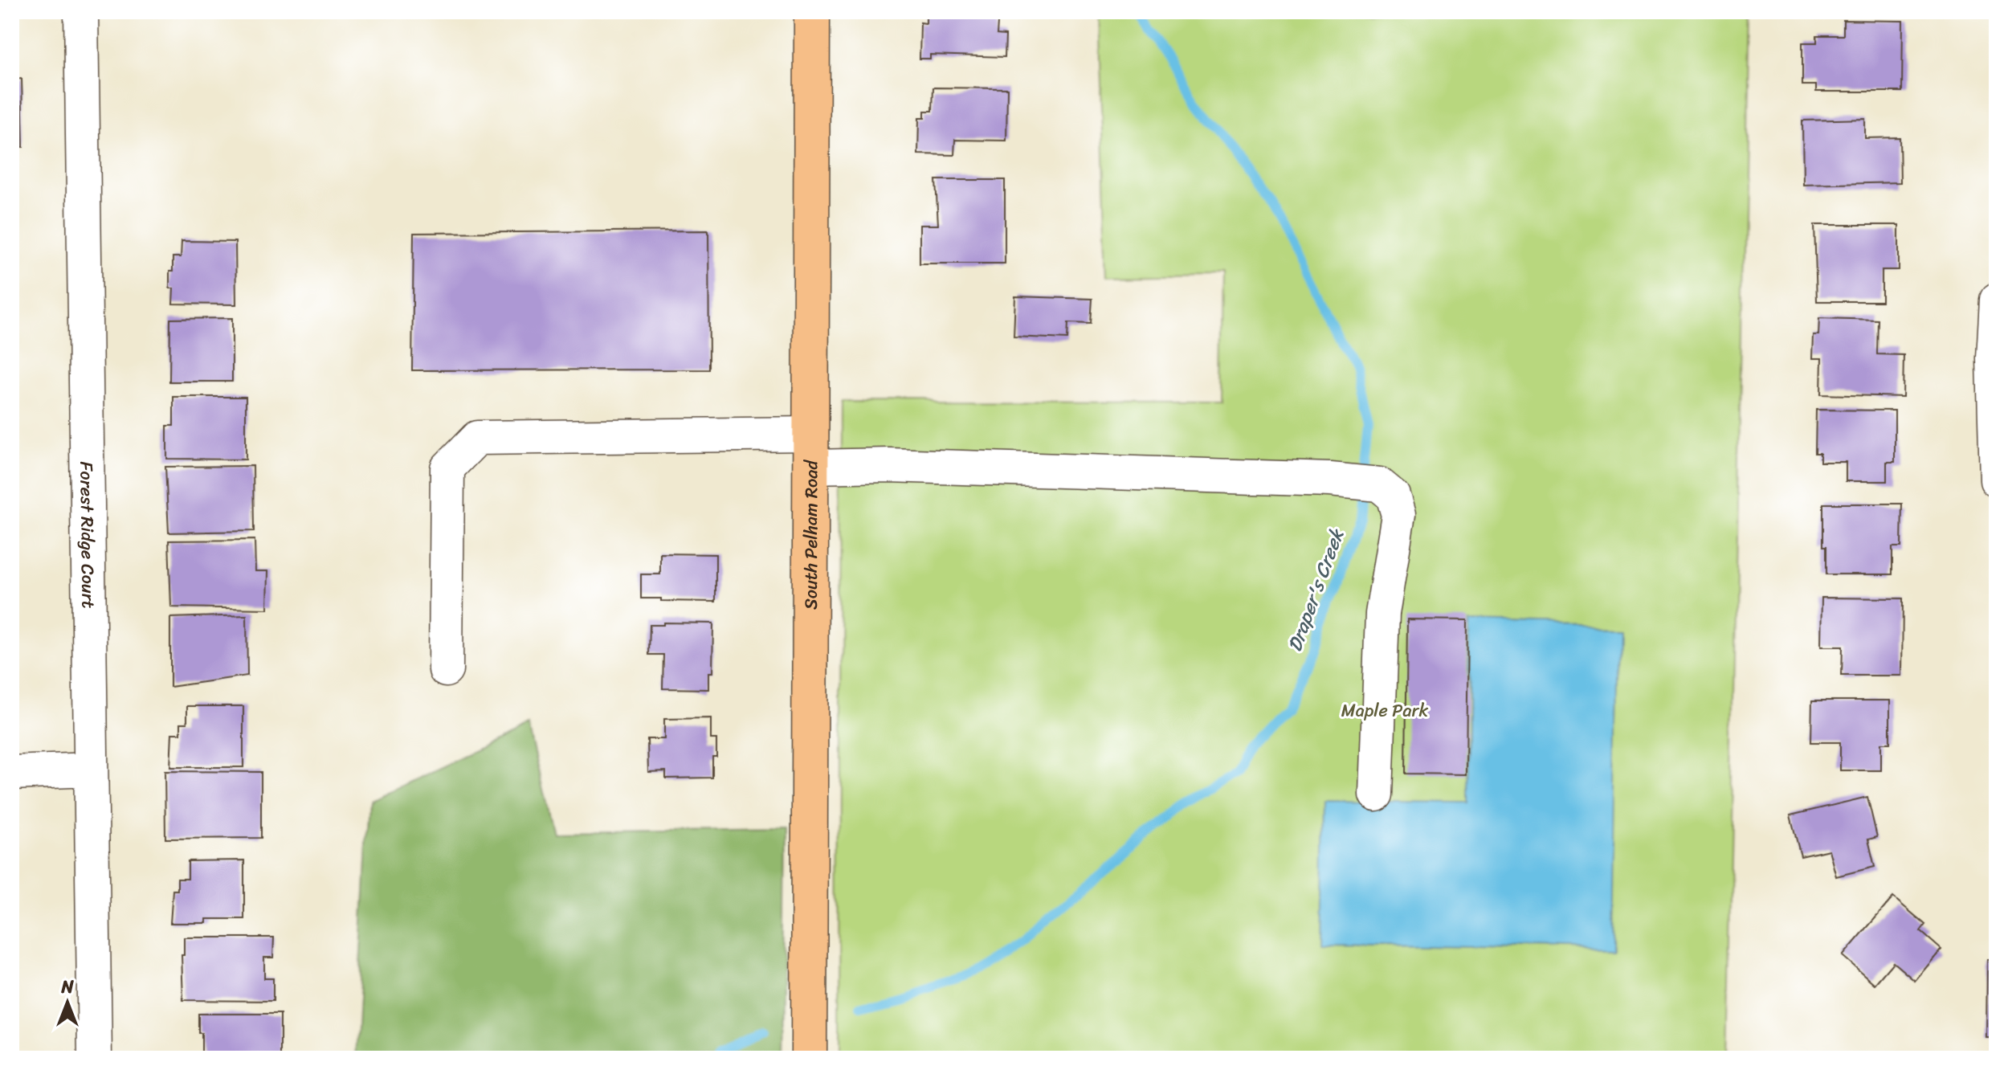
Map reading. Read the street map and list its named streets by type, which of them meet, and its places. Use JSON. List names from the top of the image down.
{
  "streets": {
    "main road": ["South Pelham Road"],
    "street": ["Forest Ridge Court"]
  },
  "water": ["Draper's Creek"],
  "parks": ["Maple Park"],
  "north": "top"
}
